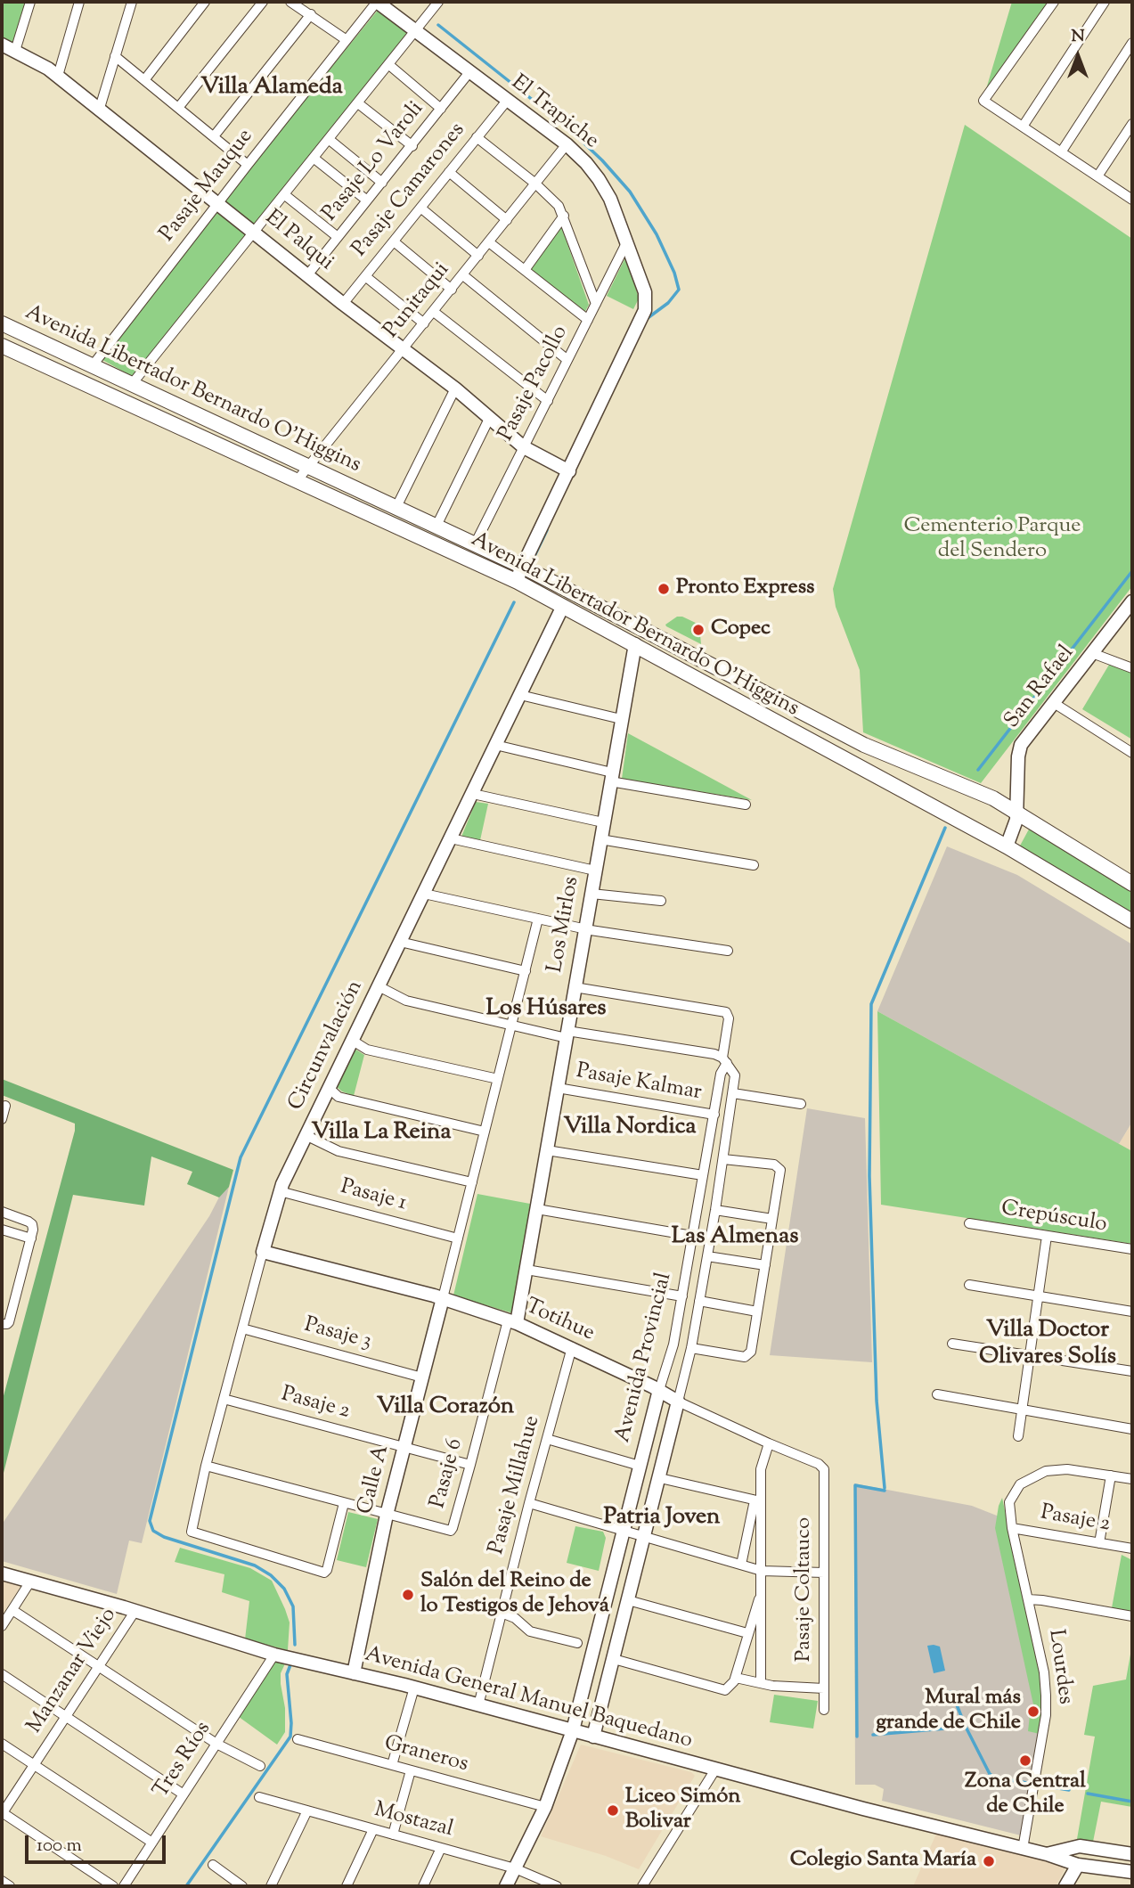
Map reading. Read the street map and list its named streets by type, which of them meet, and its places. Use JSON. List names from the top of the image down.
{
  "streets": {
    "main road": ["Avenida Libertador Bernardo O'Higgins"],
    "street": [
      "El Trapiche",
      "Pasaje Lo Varoli",
      "Pasaje Mauque",
      "Pasaje Camarones",
      "El Palqui",
      "Punitaqui",
      "Pasaje Pacollo",
      "San Rafael",
      "Los Mirlos",
      "Circunvalación",
      "Pasaje Kalmar",
      "Pasaje 1",
      "Crepúsculo",
      "Totihue",
      "Pasaje 3",
      "Avenida Provincial",
      "Pasaje 2",
      "Pasaje 6",
      "Calle A",
      "Pasaje Millahue",
      "Pasaje Coltauco",
      "Lourdes",
      "Manzanar Viejo",
      "Avenida General Manuel Baquedano",
      "Graneros",
      "Tres Ríos",
      "Mostazal"
    ]
  },
  "crossings": [
    ["El Trapiche", "Pasaje Lo Varoli"],
    ["El Trapiche", "Pasaje Mauque"],
    ["El Trapiche", "Pasaje Camarones"],
    ["El Trapiche", "El Palqui"],
    ["El Trapiche", "Punitaqui"],
    ["El Trapiche", "Pasaje Pacollo"],
    ["Pasaje Lo Varoli", "El Palqui"],
    ["Pasaje Mauque", "El Palqui"],
    ["Pasaje Mauque", "Avenida Libertador Bernardo O'Higgins"],
    ["Pasaje Camarones", "El Palqui"],
    ["El Palqui", "Punitaqui"],
    ["El Palqui", "Pasaje Pacollo"],
    ["Punitaqui", "Avenida Libertador Bernardo O'Higgins"],
    ["Pasaje Pacollo", "Avenida Libertador Bernardo O'Higgins"],
    ["Avenida Libertador Bernardo O'Higgins", "San Rafael"],
    ["Avenida Libertador Bernardo O'Higgins", "Los Mirlos"],
    ["Avenida Libertador Bernardo O'Higgins", "Circunvalación"],
    ["Los Mirlos", "Pasaje Kalmar"],
    ["Los Mirlos", "Totihue"],
    ["Los Mirlos", "Pasaje 6"],
    ["Circunvalación", "Pasaje 1"],
    ["Circunvalación", "Totihue"],
    ["Circunvalación", "Pasaje 3"],
    ["Circunvalación", "Pasaje 2"],
    ["Pasaje Kalmar", "Avenida Provincial"],
    ["Totihue", "Avenida Provincial"],
    ["Totihue", "Pasaje 6"],
    ["Totihue", "Calle A"],
    ["Totihue", "Pasaje Millahue"],
    ["Totihue", "Pasaje Coltauco"],
    ["Pasaje 3", "Calle A"],
    ["Avenida Provincial", "Avenida General Manuel Baquedano"],
    ["Avenida Provincial", "Graneros"],
    ["Avenida Provincial", "Mostazal"],
    ["Pasaje 2", "Pasaje 6"],
    ["Pasaje 2", "Calle A"],
    ["Pasaje 2", "Lourdes"],
    ["Pasaje 6", "Calle A"],
    ["Calle A", "Avenida General Manuel Baquedano"],
    ["Pasaje Millahue", "Avenida General Manuel Baquedano"],
    ["Lourdes", "Avenida General Manuel Baquedano"],
    ["Manzanar Viejo", "Avenida General Manuel Baquedano"],
    ["Avenida General Manuel Baquedano", "Tres Ríos"]
  ],
  "districts": [
    "Villa Alameda",
    "Los Húsares",
    "Villa Nordica",
    "Villa La Reina",
    "Las Almenas",
    "Villa Doctor Olivares Solís",
    "Villa Corazón",
    "Patria Joven"
  ],
  "parks": ["Cementerio Parque del Sendero"],
  "places": [
    "Pronto Express",
    "Copec",
    "Salón del Reino de lo Testigos de Jehová",
    "Mural más grande de Chile",
    "Zona Central de Chile",
    "Liceo Simón Bolivar",
    "Colegio Santa María"
  ],
  "scale_bar": "100 m",
  "north": "top"
}
